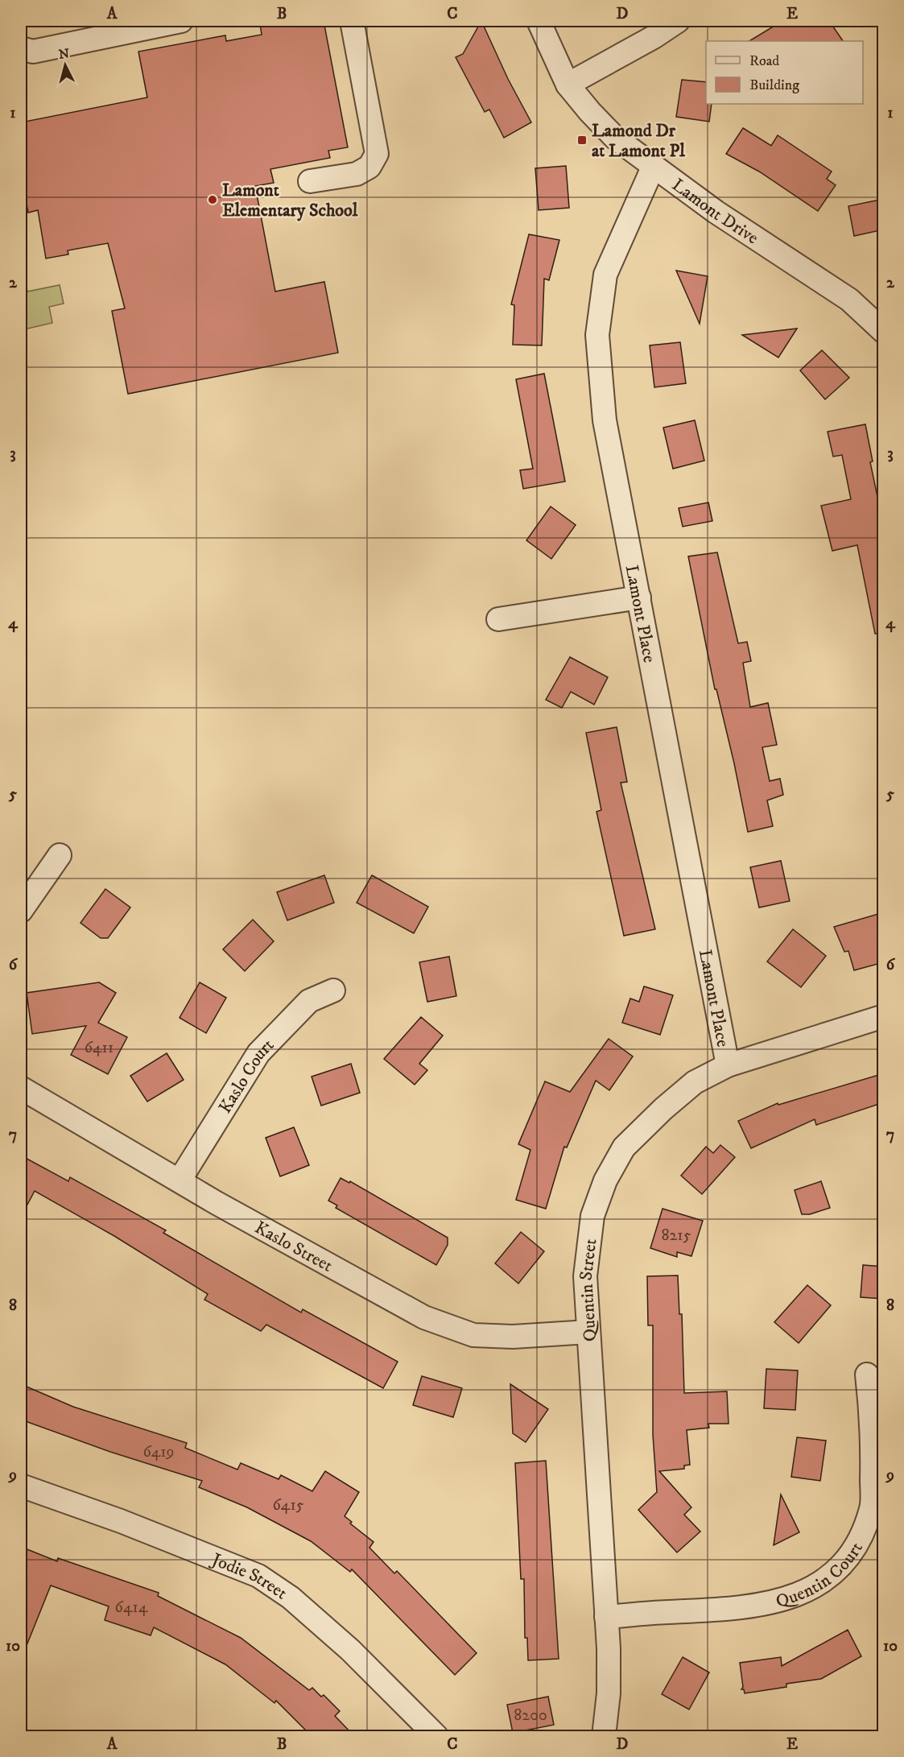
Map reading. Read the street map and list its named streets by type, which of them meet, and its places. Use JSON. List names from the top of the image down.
{
  "streets": {
    "street": [
      "Lamont Drive",
      "Lamont Place",
      "Kaslo Court",
      "Kaslo Street",
      "Quentin Street",
      "Quentin Court",
      "Jodie Street"
    ]
  },
  "crossings": [
    ["Lamont Drive", "Lamont Place"],
    ["Lamont Place", "Quentin Street"],
    ["Kaslo Court", "Kaslo Street"],
    ["Kaslo Street", "Quentin Street"],
    ["Quentin Street", "Quentin Court"]
  ],
  "places": {
    "transit": ["Lamond Dr at Lamont Pl"],
    "other": ["Lamont Elementary School"]
  },
  "house_numbers": [
    "6411",
    "8215",
    "6419",
    "6415",
    "6414",
    "8200"
  ],
  "legend": ["Road", "Building"],
  "north": "top",
  "grid": {
    "columns": [
      "A",
      "B",
      "C",
      "D",
      "E"
    ],
    "rows": [
      "1",
      "2",
      "3",
      "4",
      "5",
      "6",
      "7",
      "8",
      "9",
      "10"
    ]
  }
}
